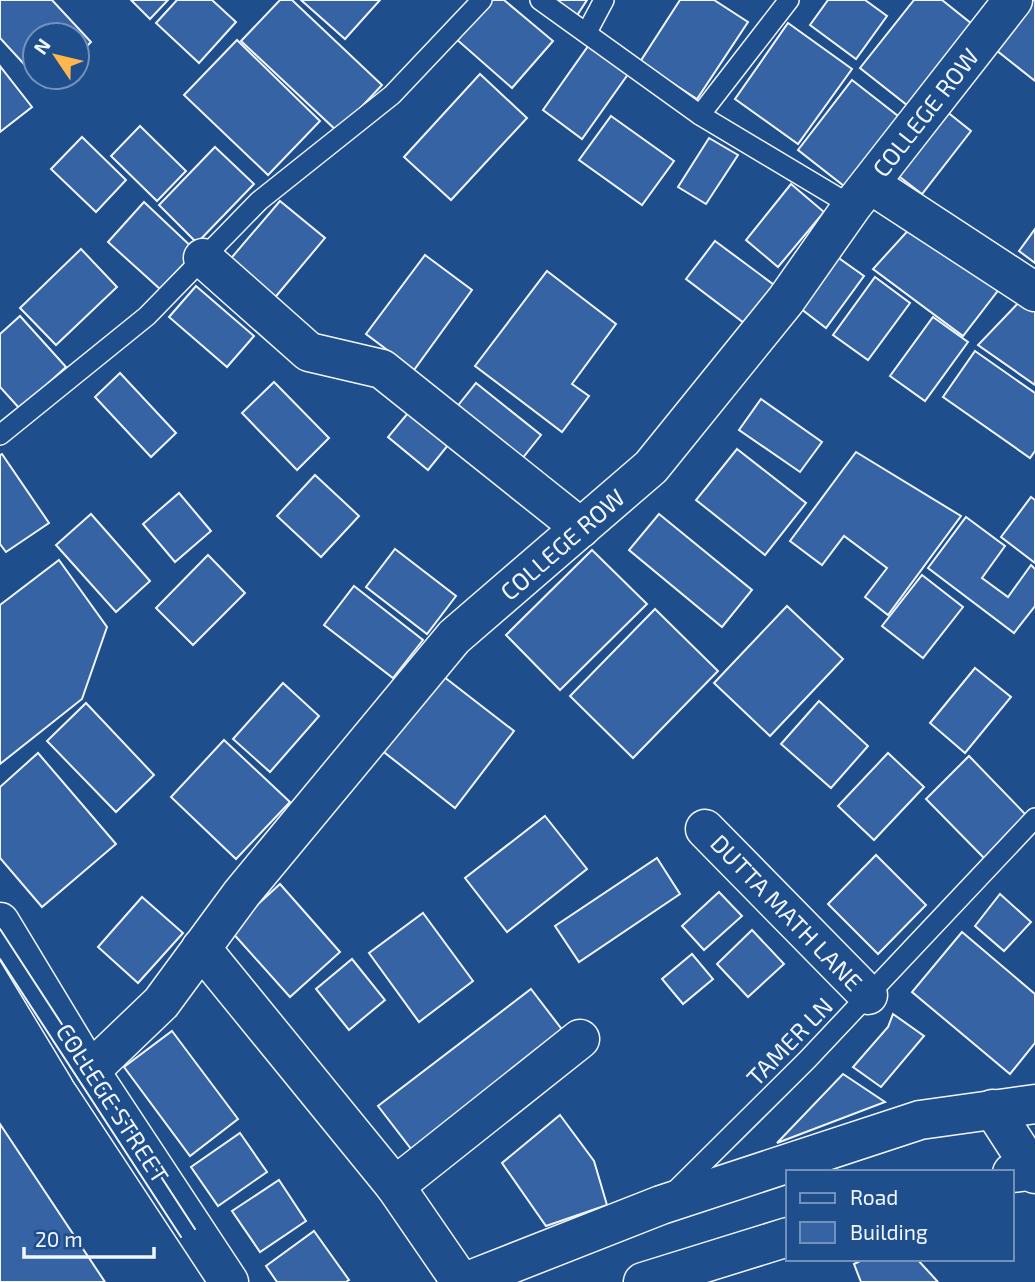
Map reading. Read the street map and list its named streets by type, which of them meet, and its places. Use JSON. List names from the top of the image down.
{
  "streets": {
    "street": ["COLLEGE ROW", "DUTTA MATH LANE", "COLLEGE STREET"],
    "lane": ["TAMER LN"]
  },
  "crossings": [
    ["COLLEGE ROW", "COLLEGE STREET"],
    ["DUTTA MATH LANE", "TAMER LN"]
  ],
  "legend": ["Road", "Building"],
  "scale_bar": "20 m",
  "north": "top left"
}
